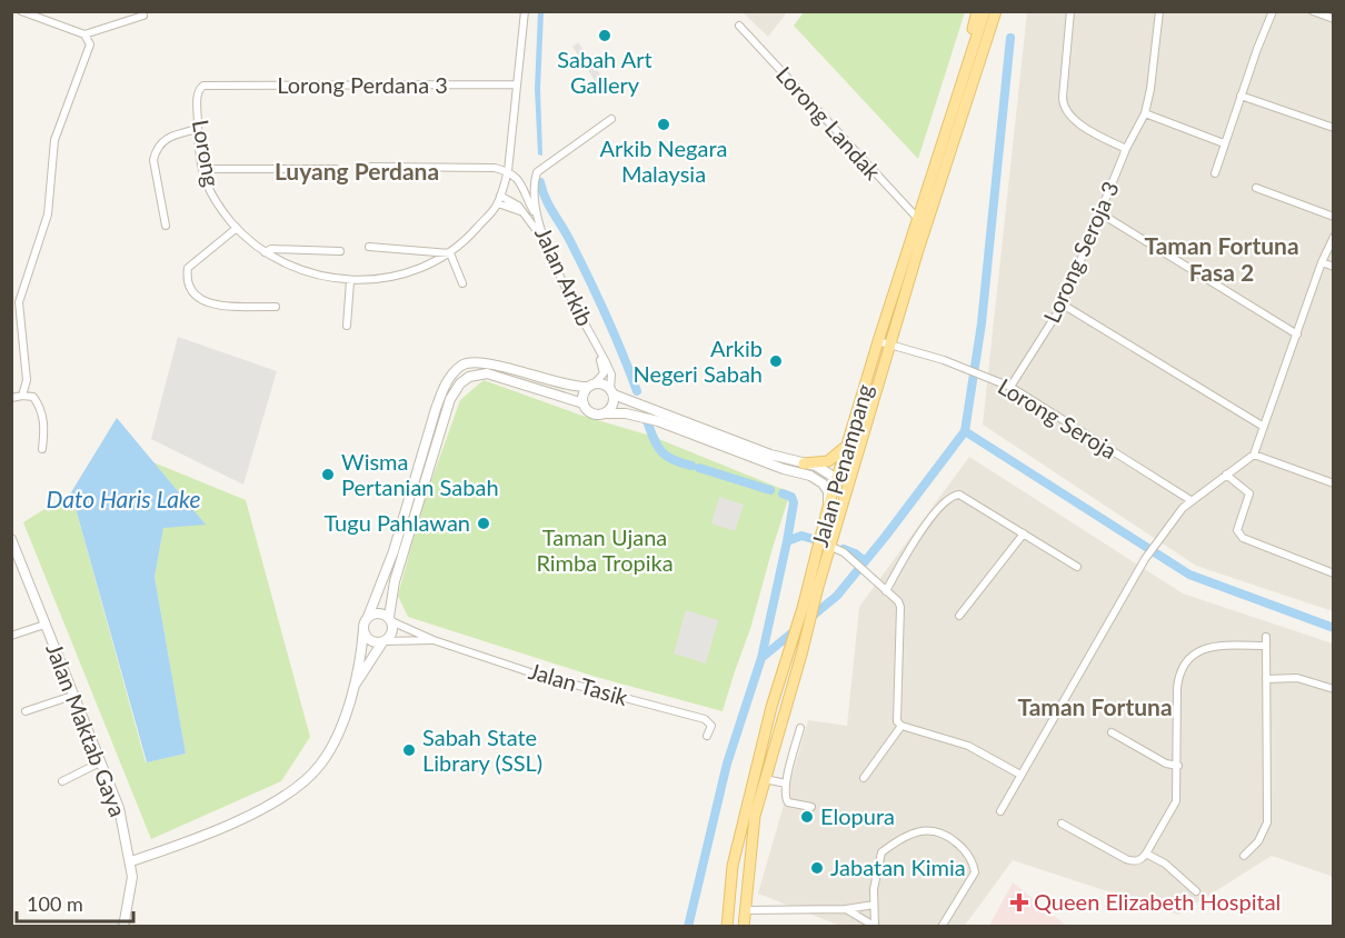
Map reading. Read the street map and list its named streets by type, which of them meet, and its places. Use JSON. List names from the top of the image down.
{
  "streets": {
    "main road": ["Jalan Penampang"],
    "street": [
      "Lorong Perdana 3",
      "Lorong Landak",
      "Lorong",
      "Lorong Seroja 3",
      "Jalan Arkib",
      "Lorong Seroja",
      "Jalan Tasik",
      "Jalan Maktab Gaya"
    ]
  },
  "crossings": [
    ["Lorong Perdana 3", "Lorong"],
    ["Lorong Landak", "Jalan Penampang"],
    ["Lorong Seroja 3", "Lorong Seroja"],
    ["Lorong Seroja", "Jalan Penampang"]
  ],
  "districts": ["Luyang Perdana", "Taman Fortuna Fasa 2", "Taman Fortuna"],
  "water": ["Dato Haris Lake"],
  "parks": ["Taman Ujana Rimba Tropika"],
  "places": {
    "other": [
      "Sabah Art Gallery",
      "Arkib Negara Malaysia",
      "Arkib Negeri Sabah",
      "Wisma Pertanian Sabah",
      "Tugu Pahlawan",
      "Sabah State Library (SSL)",
      "Elopura",
      "Jabatan Kimia"
    ],
    "health": ["Queen Elizabeth Hospital"]
  },
  "scale_bar": "100 m"
}
